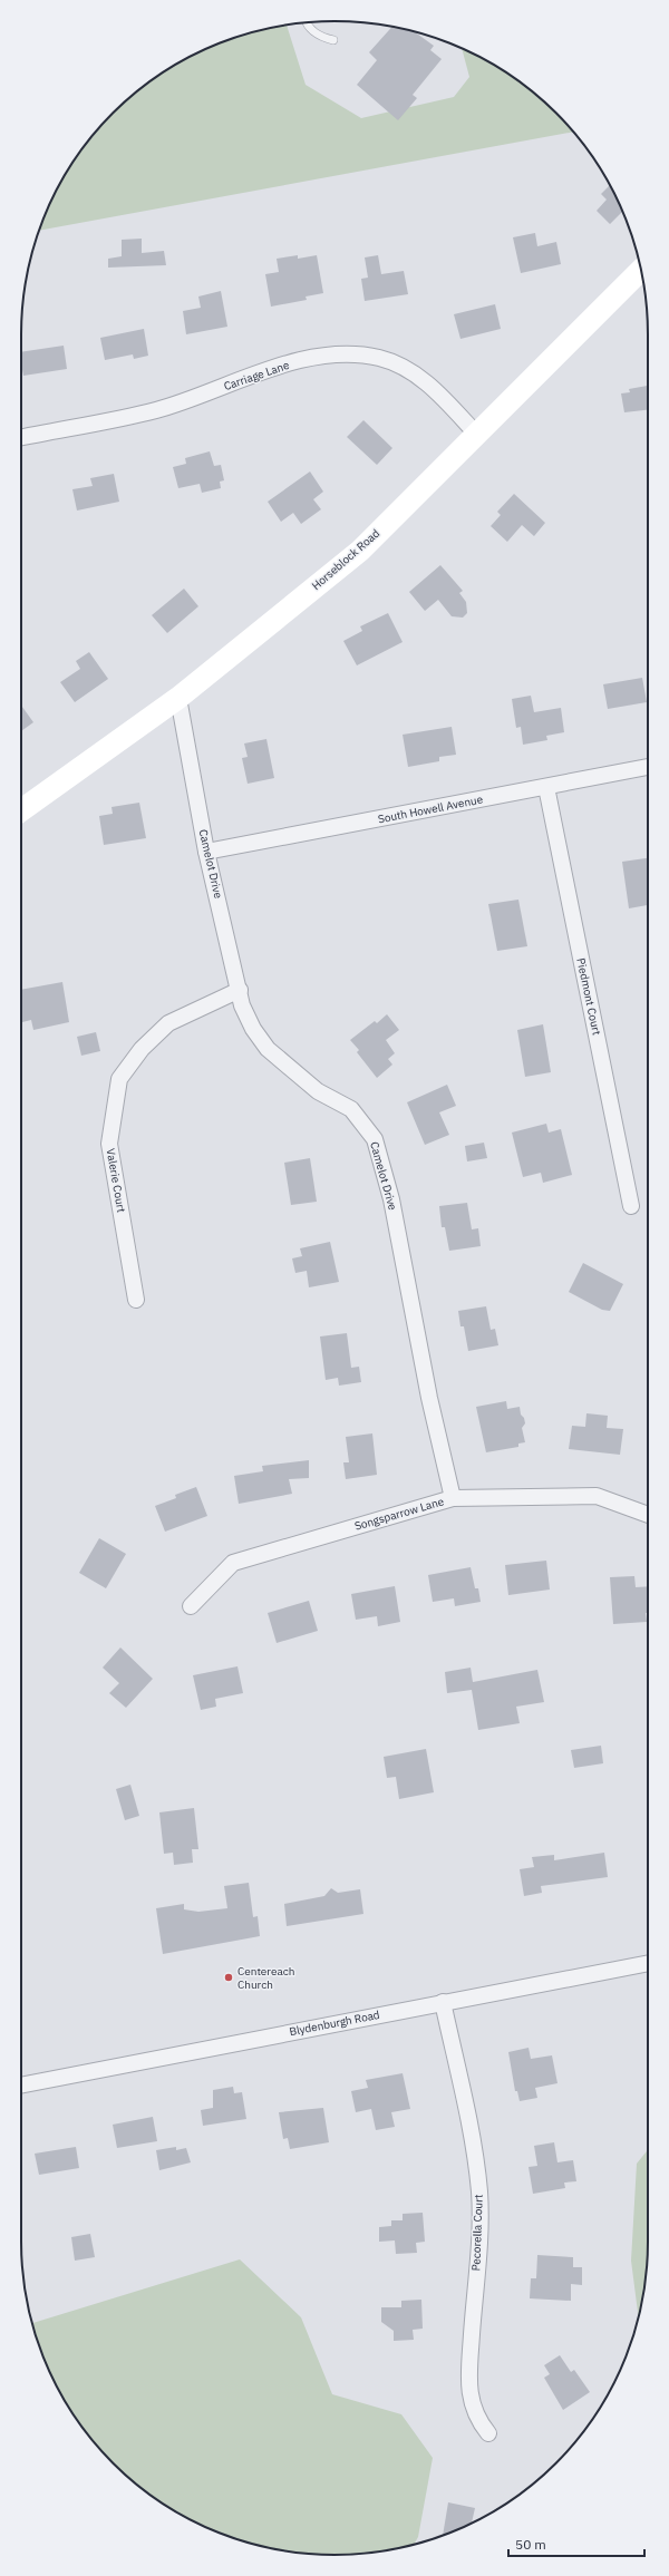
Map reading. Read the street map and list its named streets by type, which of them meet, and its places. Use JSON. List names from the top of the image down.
{
  "streets": {
    "street": [
      "Carriage Lane",
      "Horseblock Road",
      "South Howell Avenue",
      "Camelot Drive",
      "Piedmont Court",
      "Valerie Court",
      "Songsparrow Lane",
      "Blydenburgh Road",
      "Pecorella Court"
    ]
  },
  "crossings": [
    ["Carriage Lane", "Horseblock Road"],
    ["Horseblock Road", "Camelot Drive"],
    ["South Howell Avenue", "Camelot Drive"],
    ["South Howell Avenue", "Piedmont Court"],
    ["Camelot Drive", "Valerie Court"],
    ["Camelot Drive", "Songsparrow Lane"],
    ["Blydenburgh Road", "Pecorella Court"]
  ],
  "places": ["Centereach Church"],
  "scale_bar": "50 m"
}
